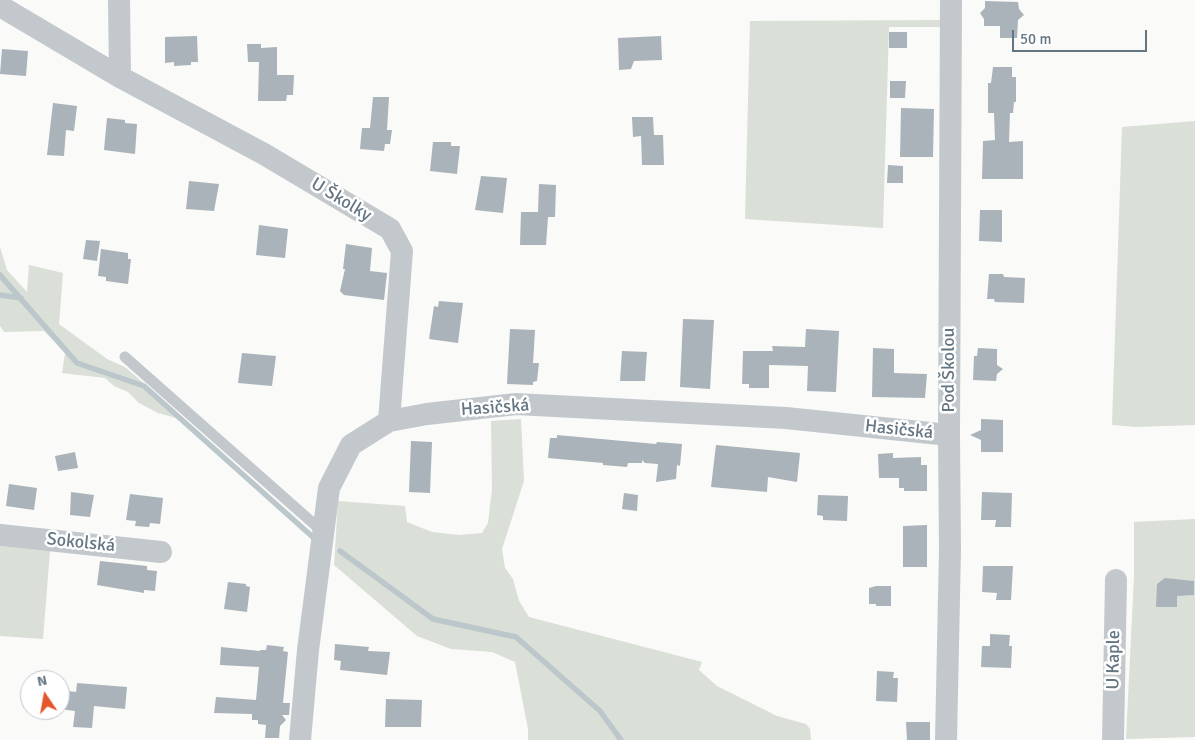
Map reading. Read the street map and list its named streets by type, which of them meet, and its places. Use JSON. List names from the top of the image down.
{
  "streets": {
    "street": [
      "U Školky",
      "Pod Školou",
      "Hasičská",
      "Sokolská",
      "U Kaple"
    ]
  },
  "crossings": [
    ["U Školky", "Hasičská"],
    ["Pod Školou", "Hasičská"]
  ],
  "scale_bar": "50 m",
  "north": "top"
}
